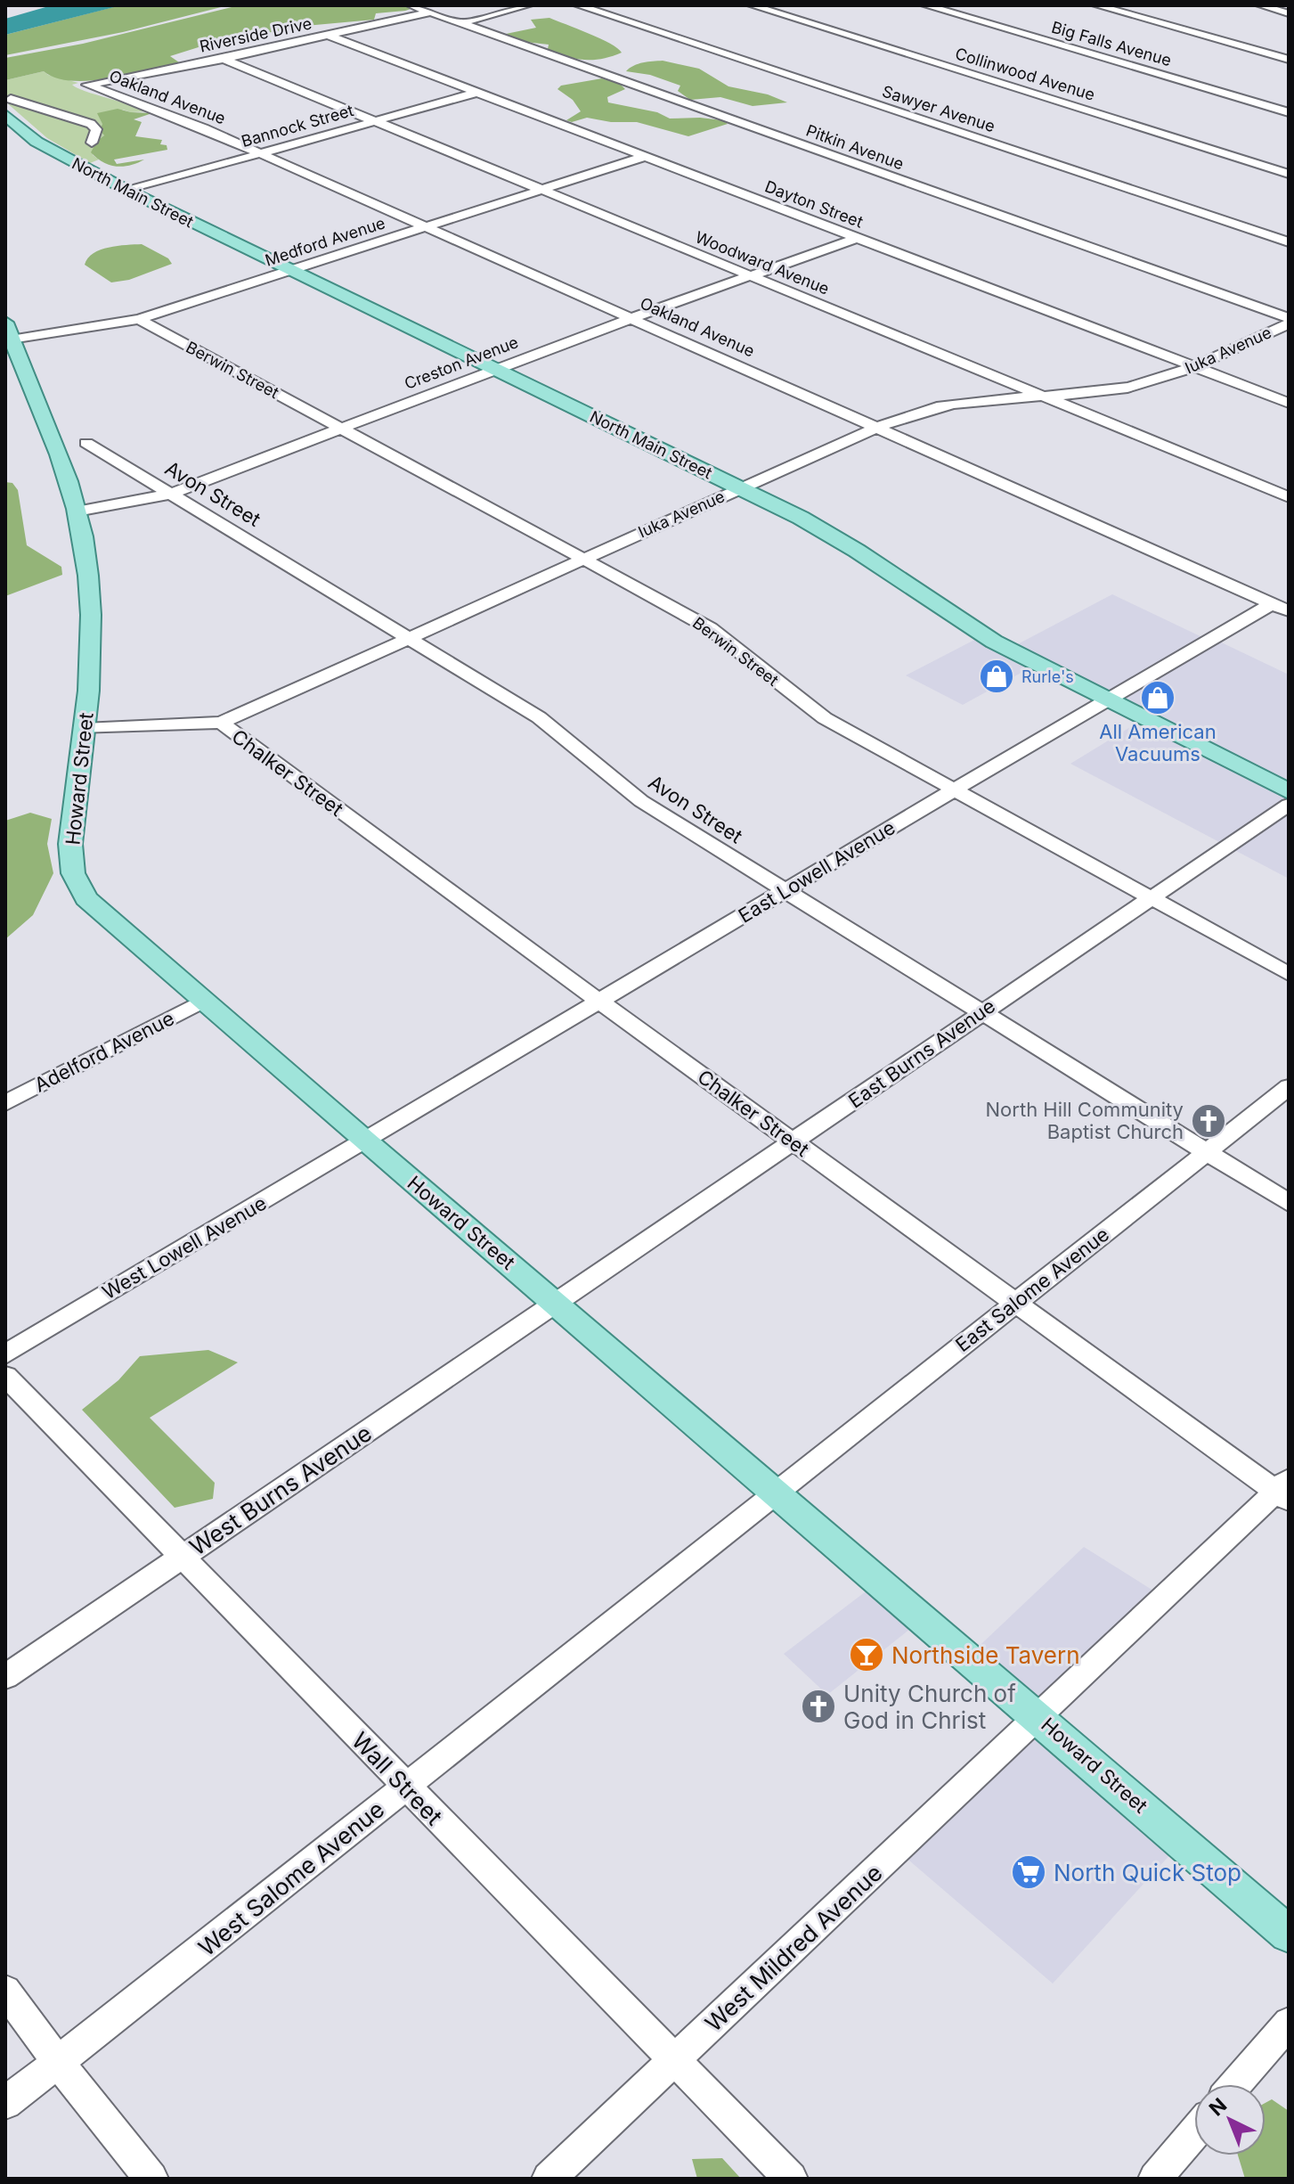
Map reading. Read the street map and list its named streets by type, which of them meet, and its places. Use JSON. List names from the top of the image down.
{
  "streets": {
    "main road": ["North Main Street", "Howard Street"],
    "street": [
      "Riverside Drive",
      "Big Falls Avenue",
      "Collinwood Avenue",
      "Oakland Avenue",
      "Sawyer Avenue",
      "Bannock Street",
      "Pitkin Avenue",
      "Dayton Street",
      "Medford Avenue",
      "Woodward Avenue",
      "Iuka Avenue",
      "Creston Avenue",
      "Berwin Street",
      "Avon Street",
      "Chalker Street",
      "East Lowell Avenue",
      "Adelford Avenue",
      "East Burns Avenue",
      "West Lowell Avenue",
      "East Salome Avenue",
      "West Burns Avenue",
      "Wall Street",
      "West Salome Avenue",
      "West Mildred Avenue"
    ]
  },
  "crossings": [
    ["Riverside Drive", "Oakland Avenue"],
    ["Riverside Drive", "Pitkin Avenue"],
    ["Riverside Drive", "Dayton Street"],
    ["Riverside Drive", "Woodward Avenue"],
    ["Oakland Avenue", "Bannock Street"],
    ["Oakland Avenue", "Medford Avenue"],
    ["Oakland Avenue", "Iuka Avenue"],
    ["Oakland Avenue", "Creston Avenue"],
    ["Oakland Avenue", "East Lowell Avenue"],
    ["Bannock Street", "North Main Street"],
    ["Bannock Street", "Dayton Street"],
    ["Bannock Street", "Woodward Avenue"],
    ["Pitkin Avenue", "Iuka Avenue"],
    ["North Main Street", "Medford Avenue"],
    ["North Main Street", "Iuka Avenue"],
    ["North Main Street", "Creston Avenue"],
    ["North Main Street", "East Lowell Avenue"],
    ["Dayton Street", "Medford Avenue"],
    ["Dayton Street", "Iuka Avenue"],
    ["Dayton Street", "Creston Avenue"],
    ["Medford Avenue", "Woodward Avenue"],
    ["Medford Avenue", "Berwin Street"],
    ["Medford Avenue", "Howard Street"],
    ["Woodward Avenue", "Iuka Avenue"],
    ["Woodward Avenue", "Creston Avenue"],
    ["Iuka Avenue", "Berwin Street"],
    ["Iuka Avenue", "Avon Street"],
    ["Iuka Avenue", "Chalker Street"],
    ["Iuka Avenue", "Howard Street"],
    ["Creston Avenue", "Berwin Street"],
    ["Creston Avenue", "Avon Street"],
    ["Creston Avenue", "Howard Street"],
    ["Berwin Street", "East Lowell Avenue"],
    ["Berwin Street", "East Burns Avenue"],
    ["Avon Street", "East Lowell Avenue"],
    ["Avon Street", "East Burns Avenue"],
    ["Avon Street", "East Salome Avenue"],
    ["Chalker Street", "East Lowell Avenue"],
    ["Chalker Street", "East Burns Avenue"],
    ["Chalker Street", "East Salome Avenue"],
    ["Chalker Street", "West Mildred Avenue"],
    ["Howard Street", "East Lowell Avenue"],
    ["Howard Street", "Adelford Avenue"],
    ["Howard Street", "East Burns Avenue"],
    ["Howard Street", "West Lowell Avenue"],
    ["Howard Street", "East Salome Avenue"],
    ["Howard Street", "West Burns Avenue"],
    ["Howard Street", "West Salome Avenue"],
    ["Howard Street", "West Mildred Avenue"],
    ["East Lowell Avenue", "West Lowell Avenue"],
    ["East Burns Avenue", "West Burns Avenue"],
    ["East Salome Avenue", "West Salome Avenue"],
    ["West Burns Avenue", "Wall Street"],
    ["Wall Street", "West Salome Avenue"],
    ["Wall Street", "West Mildred Avenue"]
  ],
  "places": {
    "shop": ["Rurle's", "All American Vacuums"],
    "church": ["North Hill Community Baptist Church", "Unity Church of God in Christ"],
    "bar": ["Northside Tavern"],
    "supermarket": ["North Quick Stop"]
  },
  "north": "top left"
}
